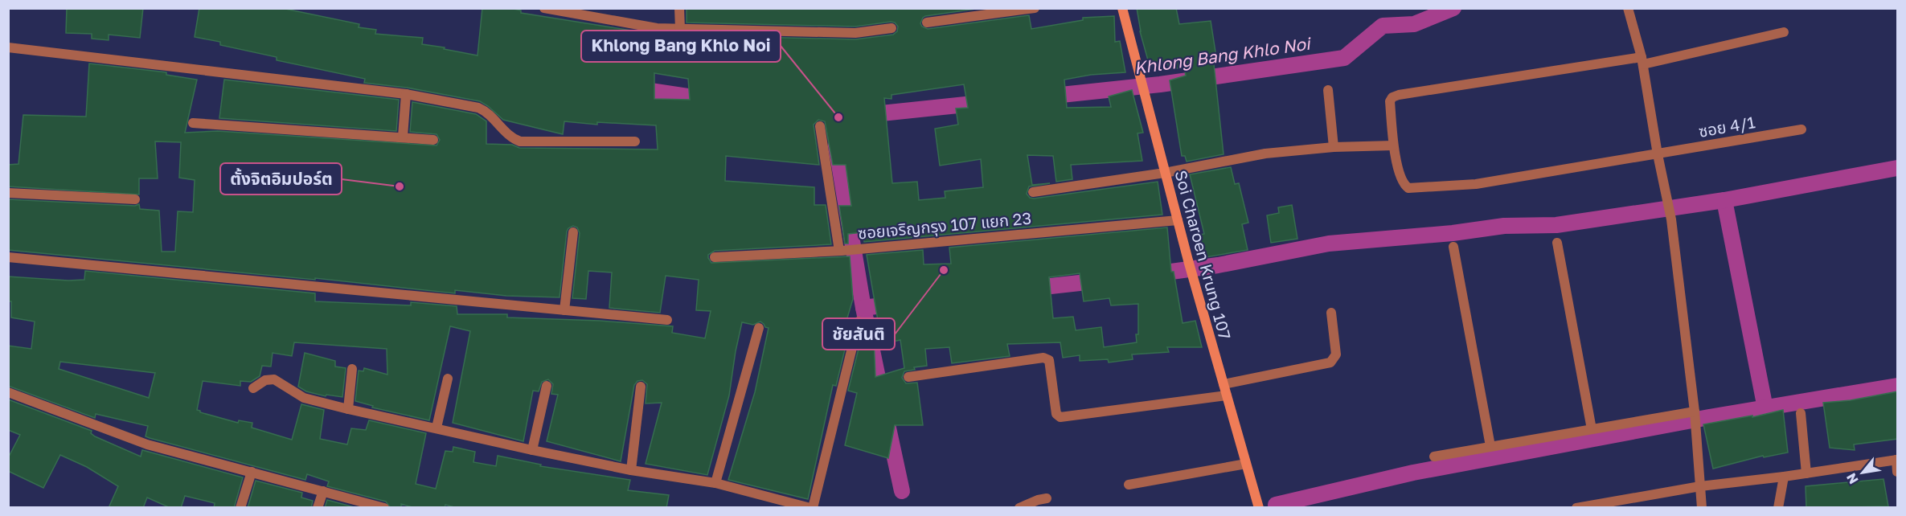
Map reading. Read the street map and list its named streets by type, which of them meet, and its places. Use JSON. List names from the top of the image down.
{
  "streets": {
    "street": ["ซอย 4/1", "ซอยเจริญกรุง 107 แยก 23", "Soi Charoen Krung 107"]
  },
  "crossings": [
    ["ซอยเจริญกรุง 107 แยก 23", "Soi Charoen Krung 107"]
  ],
  "water": ["Khlong Bang Khlo Noi"],
  "places": ["Khlong Bang Khlo Noi", "ตั้งจิตอิมปอร์ต", "ชัยสันติ"],
  "north": "bottom left"
}
